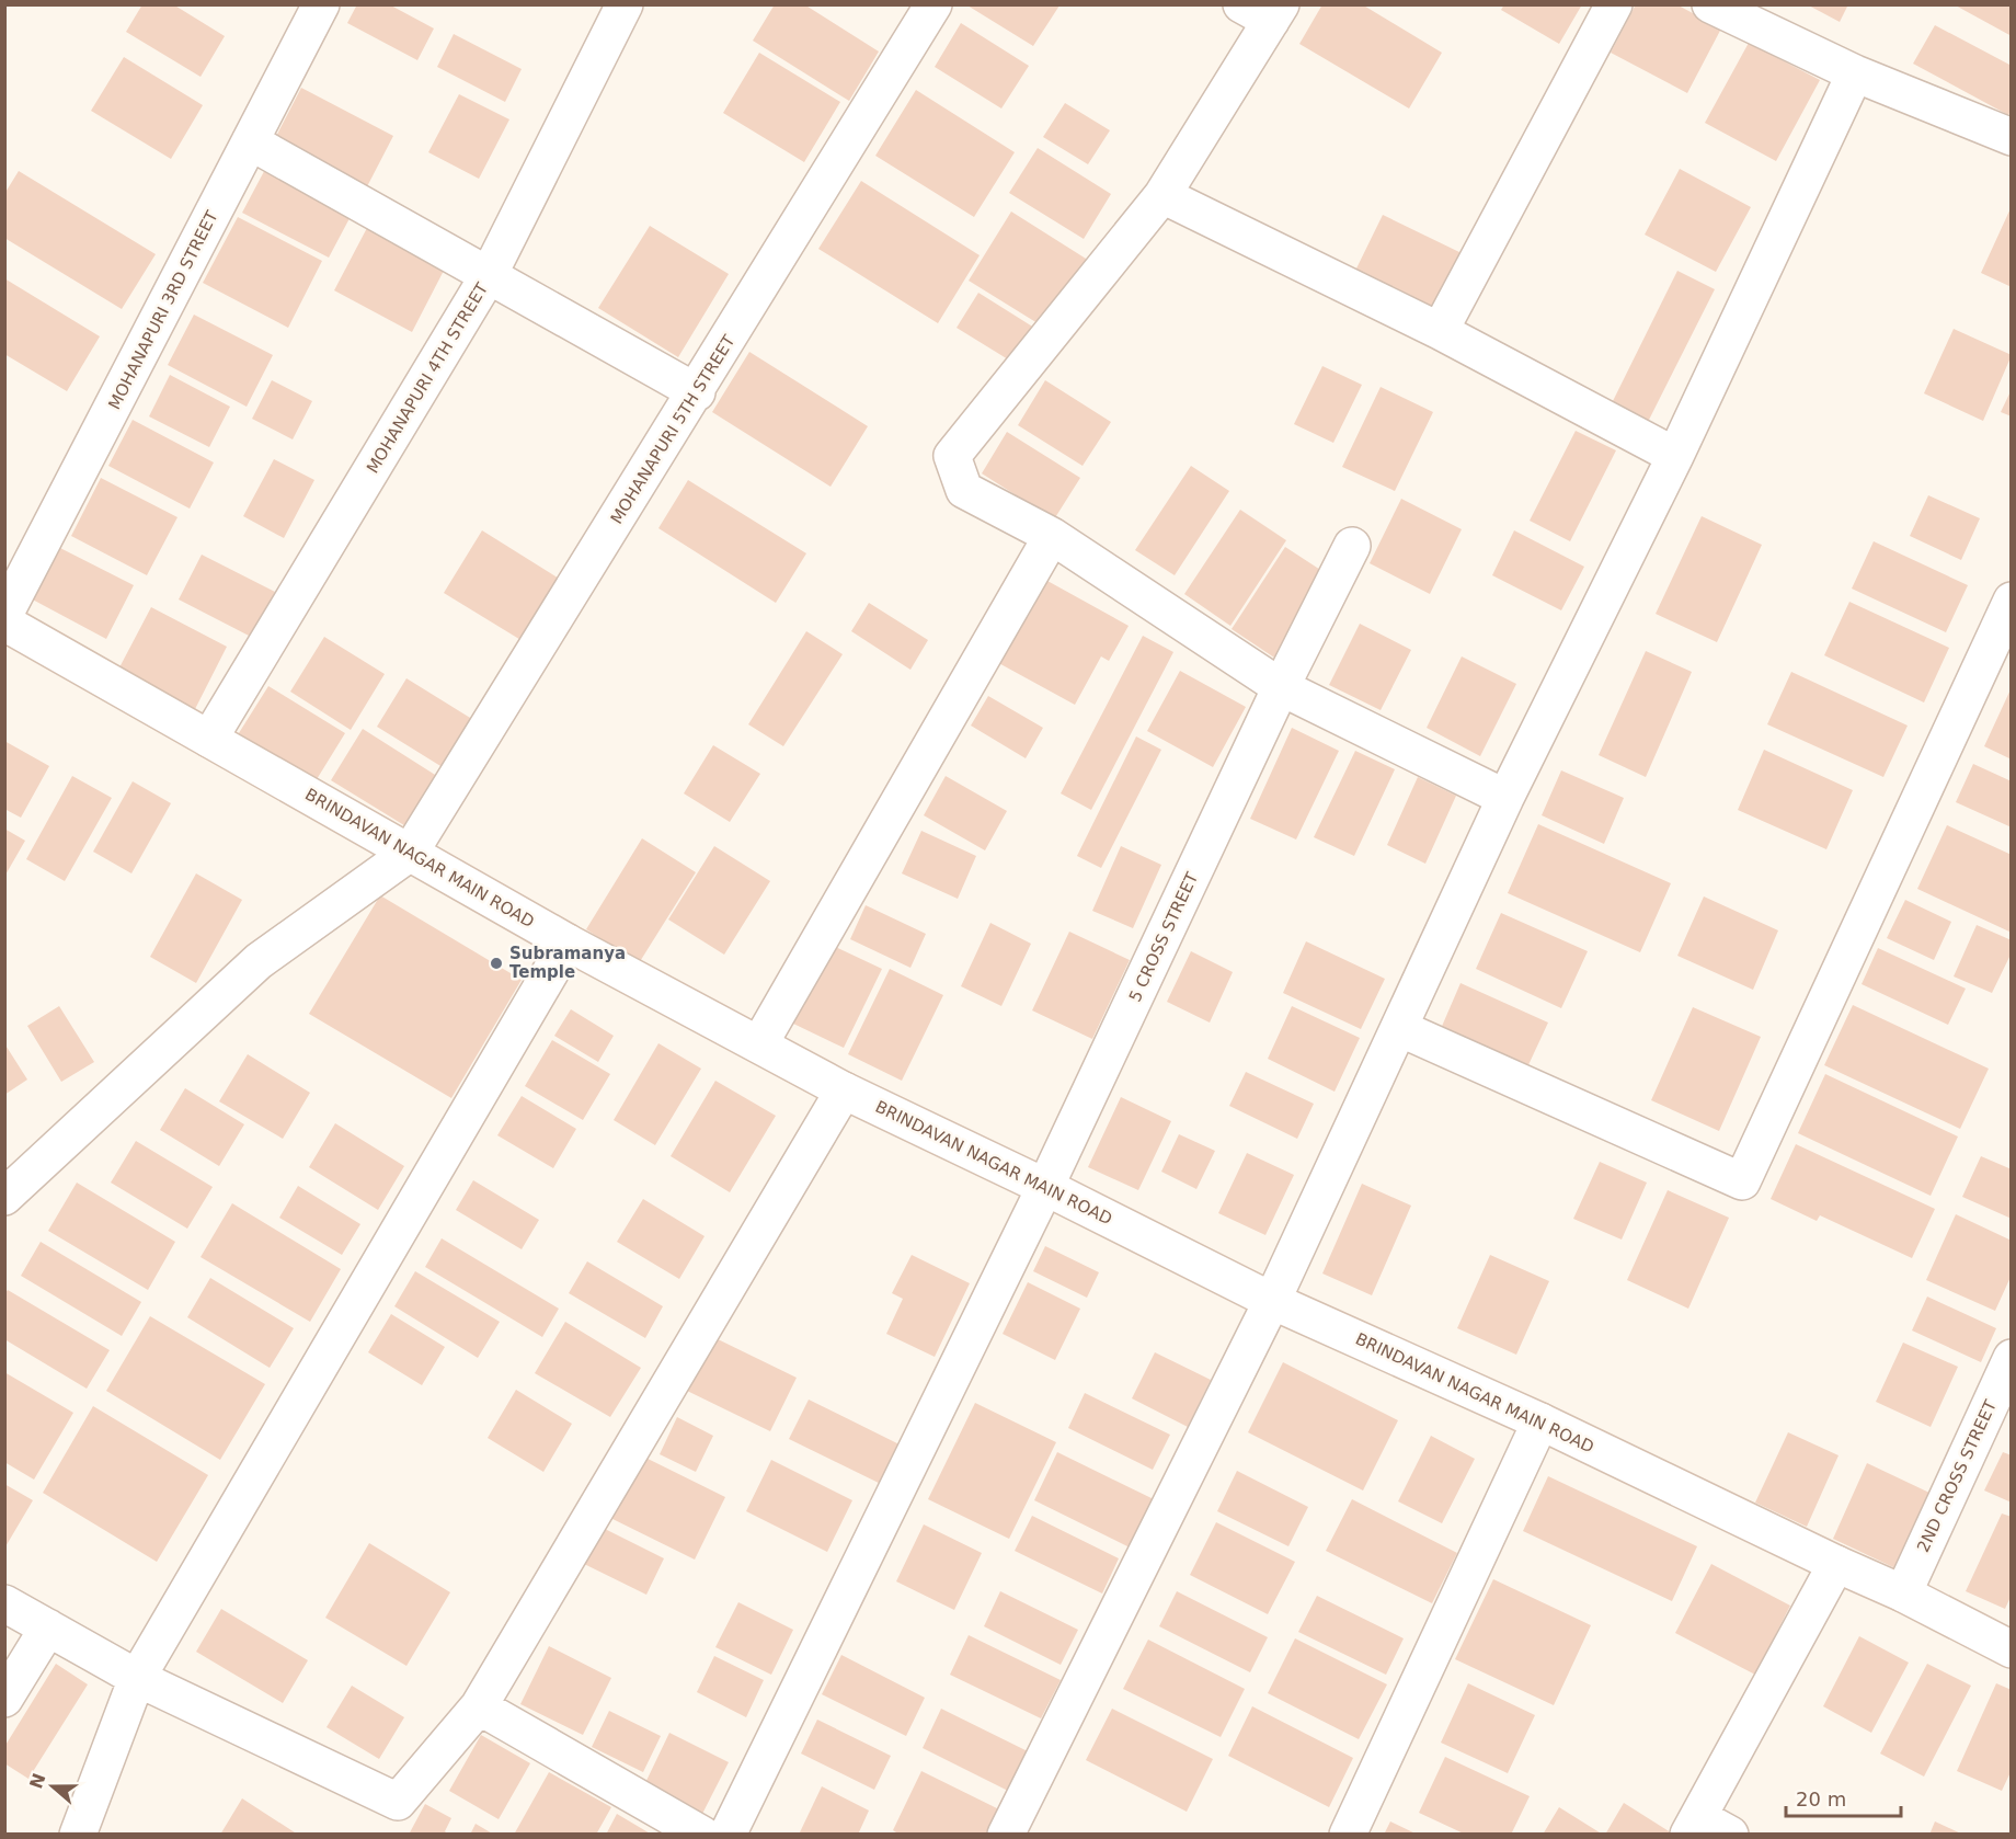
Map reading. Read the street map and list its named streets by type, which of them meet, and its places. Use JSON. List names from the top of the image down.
{
  "streets": {
    "street": [
      "MOHANAPURI 3RD STREET",
      "MOHANAPURI 4TH STREET",
      "MOHANAPURI 5TH STREET",
      "BRINDAVAN NAGAR MAIN ROAD",
      "5 CROSS STREET",
      "2ND CROSS STREET"
    ]
  },
  "crossings": [
    ["MOHANAPURI 4TH STREET", "BRINDAVAN NAGAR MAIN ROAD"],
    ["MOHANAPURI 5TH STREET", "BRINDAVAN NAGAR MAIN ROAD"],
    ["BRINDAVAN NAGAR MAIN ROAD", "5 CROSS STREET"],
    ["BRINDAVAN NAGAR MAIN ROAD", "2ND CROSS STREET"]
  ],
  "places": ["Subramanya Temple"],
  "scale_bar": "20 m",
  "north": "left"
}
